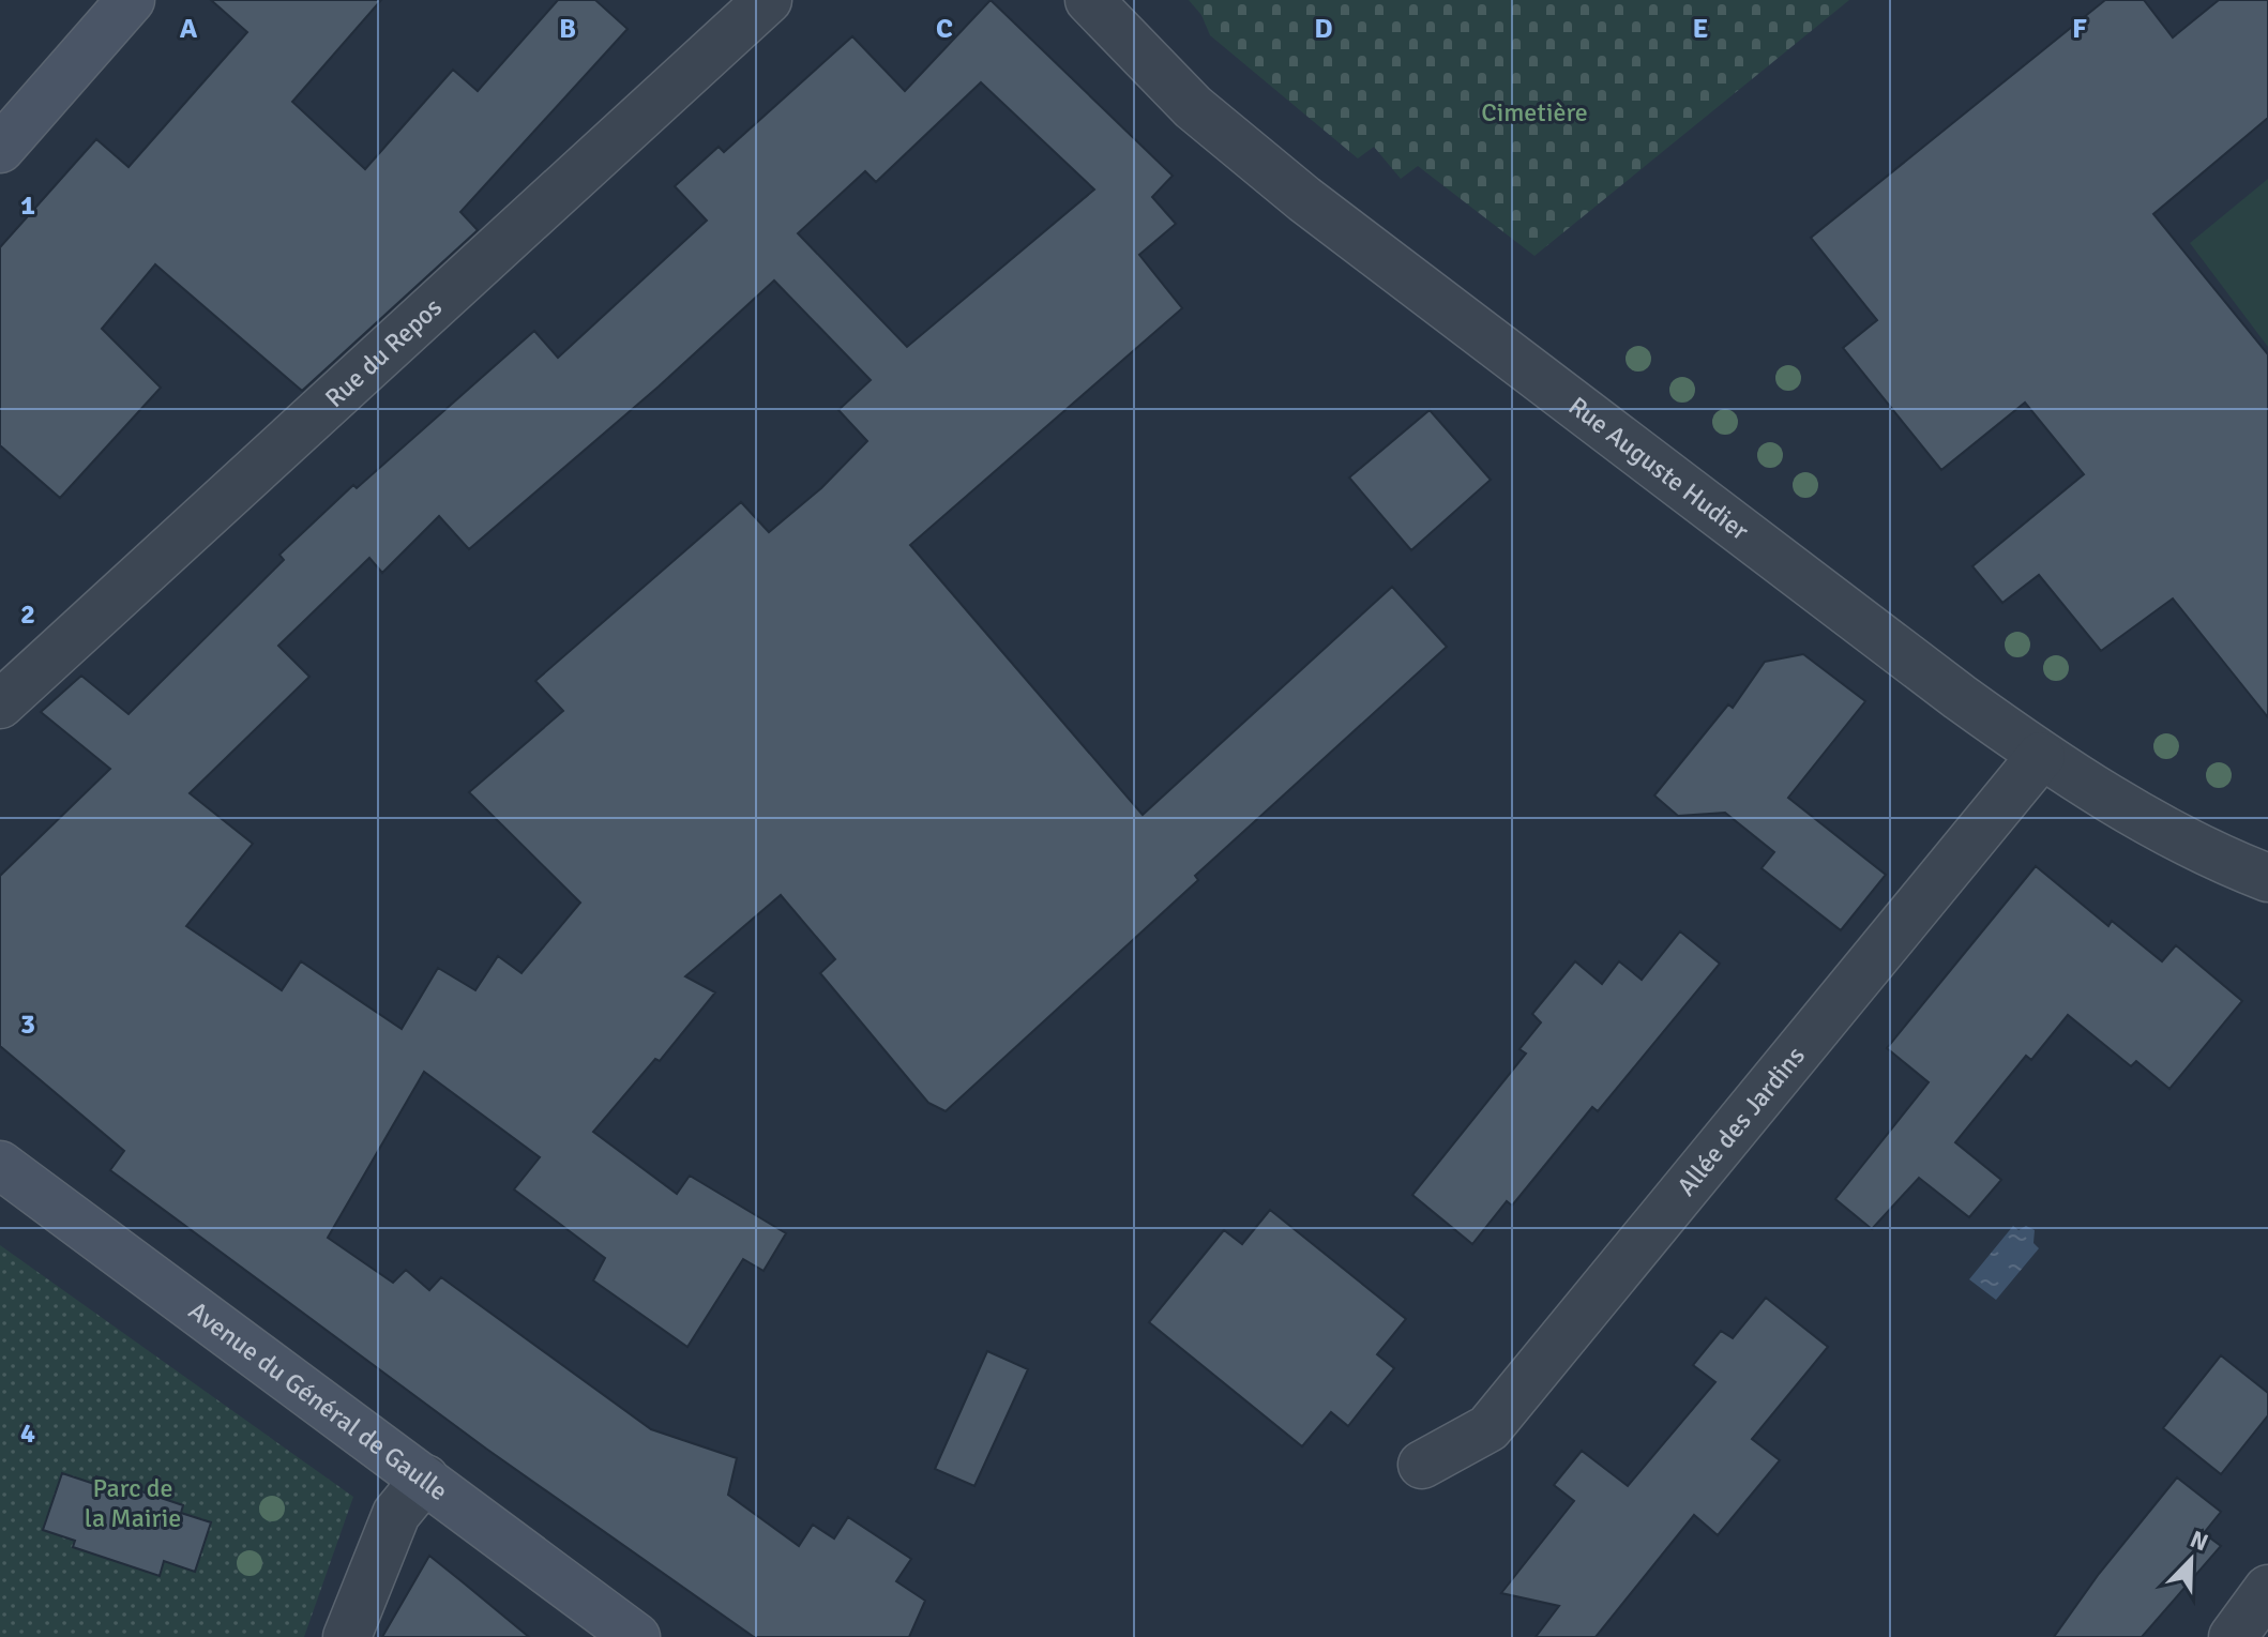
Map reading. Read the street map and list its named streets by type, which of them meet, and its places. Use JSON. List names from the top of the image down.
{
  "streets": {
    "main road": ["Avenue du Général de Gaulle"],
    "street": ["Rue du Repos", "Rue Auguste Hudier", "Allée des Jardins"]
  },
  "crossings": [
    ["Rue Auguste Hudier", "Allée des Jardins"]
  ],
  "parks": ["Cimetière", "Parc de la Mairie"],
  "north": "top right",
  "grid": {
    "columns": [
      "A",
      "B",
      "C",
      "D",
      "E",
      "F"
    ],
    "rows": [
      "1",
      "2",
      "3",
      "4"
    ]
  }
}
